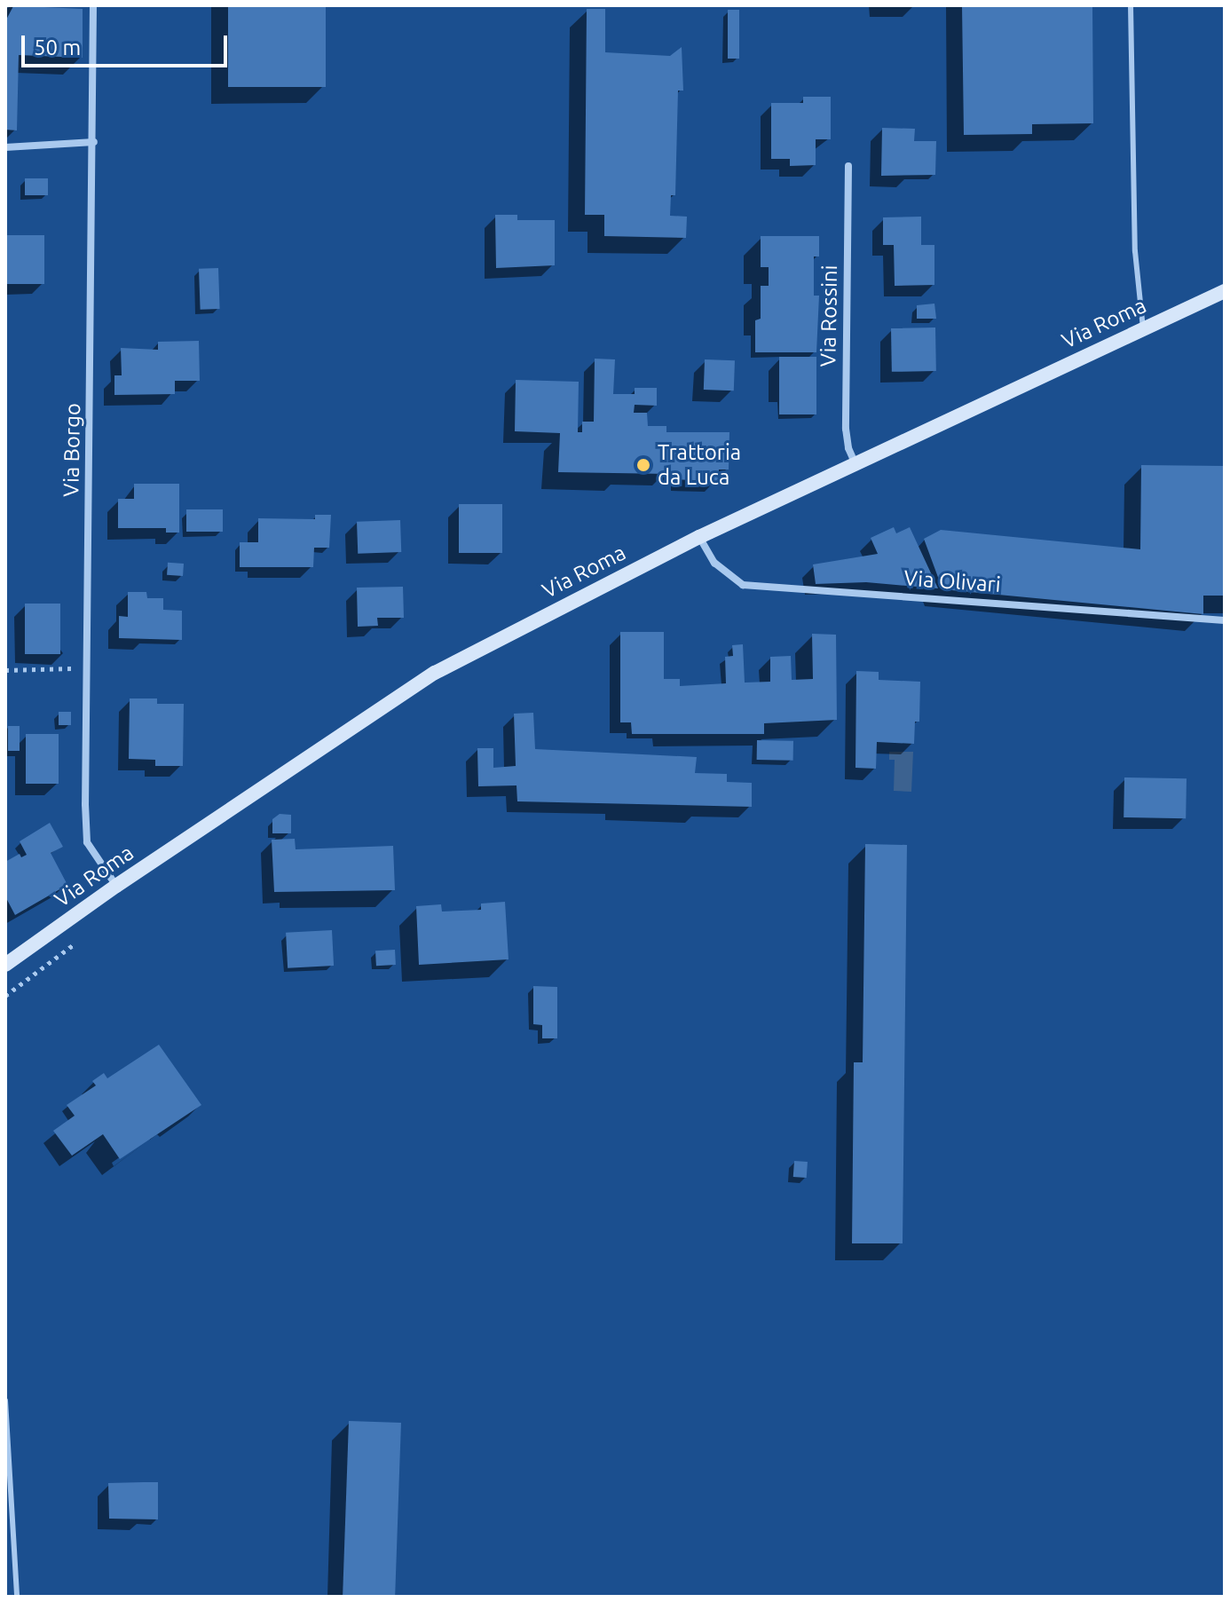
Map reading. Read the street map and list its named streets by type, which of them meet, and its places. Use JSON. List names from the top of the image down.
{
  "streets": {
    "main road": ["Via Roma"],
    "street": ["Via Rossini", "Via Borgo", "Via Olivari"]
  },
  "crossings": [
    ["Via Rossini", "Via Roma"],
    ["Via Roma", "Via Borgo"],
    ["Via Roma", "Via Olivari"]
  ],
  "places": ["Trattoria da Luca"],
  "scale_bar": "50 m"
}
